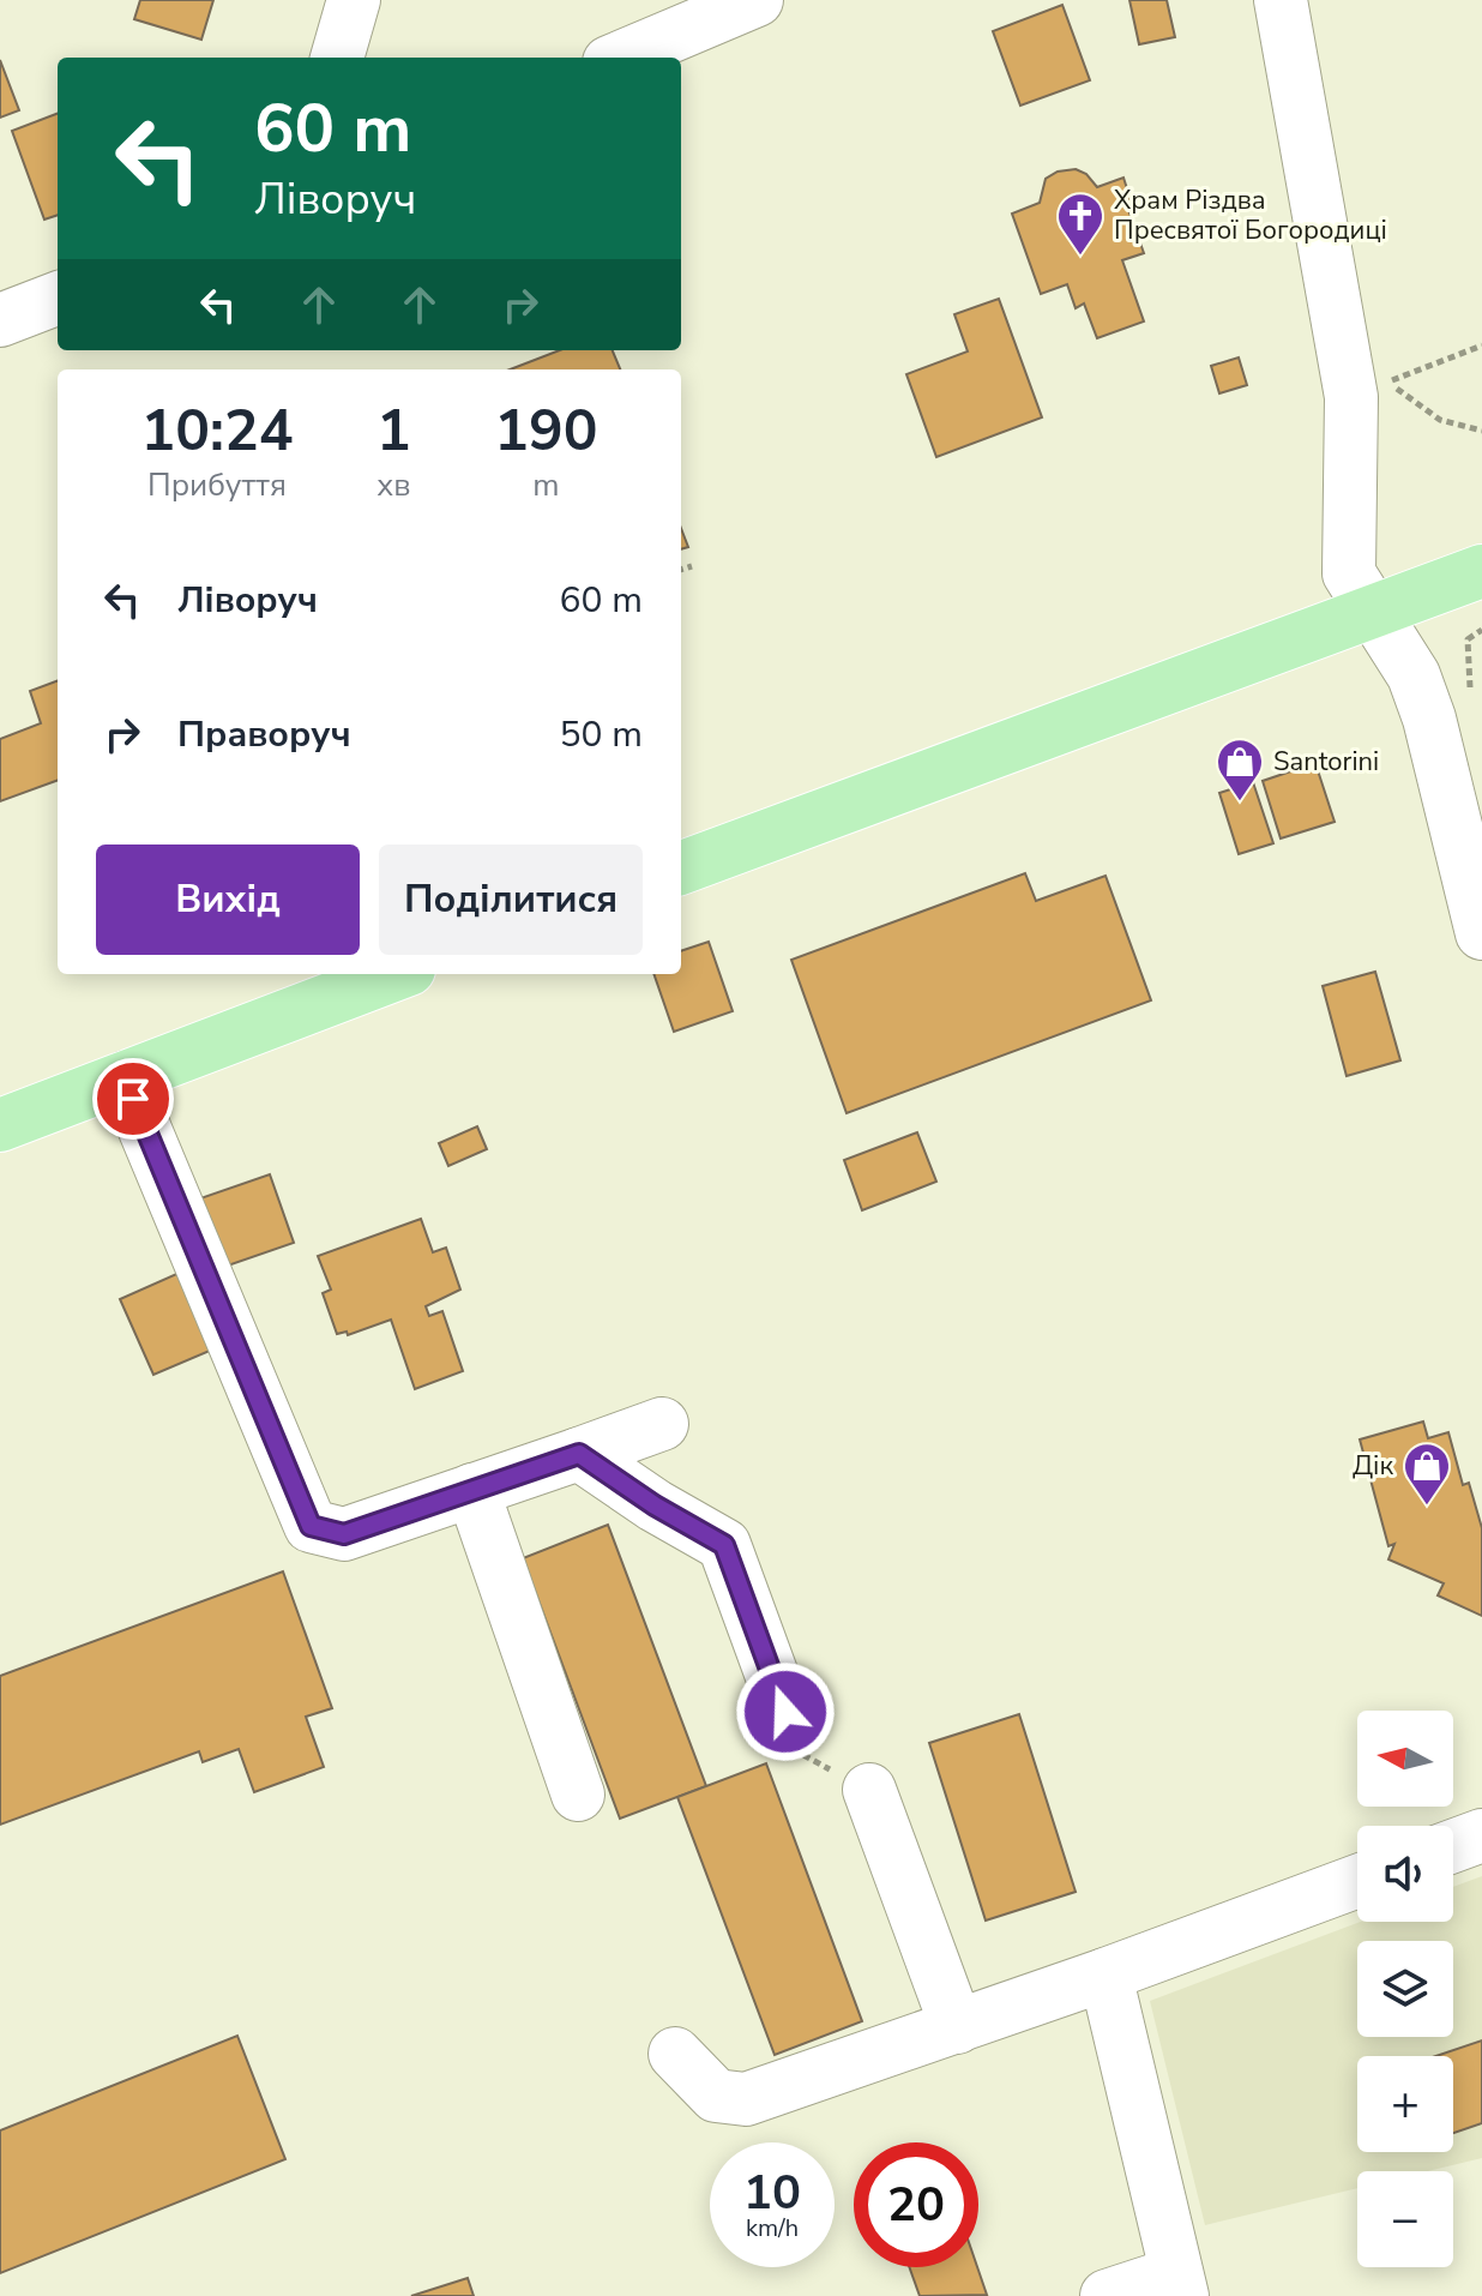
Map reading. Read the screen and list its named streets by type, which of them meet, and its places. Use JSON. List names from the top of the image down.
{
  "places": {
    "church": ["Храм Різдва Пресвятої Богородиці"],
    "shop": ["Santorini", "Дік"]
  },
  "north": "left",
  "page": {
    "turn": ["60 m", "Ліворуч"],
    "eta": [
      "10:24",
      "Прибуття",
      "1",
      "хв",
      "190",
      "m"
    ],
    "list": [
      {
        "name": "Ліворуч",
        "value": "60 m"
      },
      {
        "name": "Праворуч",
        "value": "50 m"
      }
    ],
    "buttons": ["Вихід", "Поділитися"],
    "map_buttons": ["+", "−"],
    "speed": "10 km/h",
    "limit": "20"
  }
}
